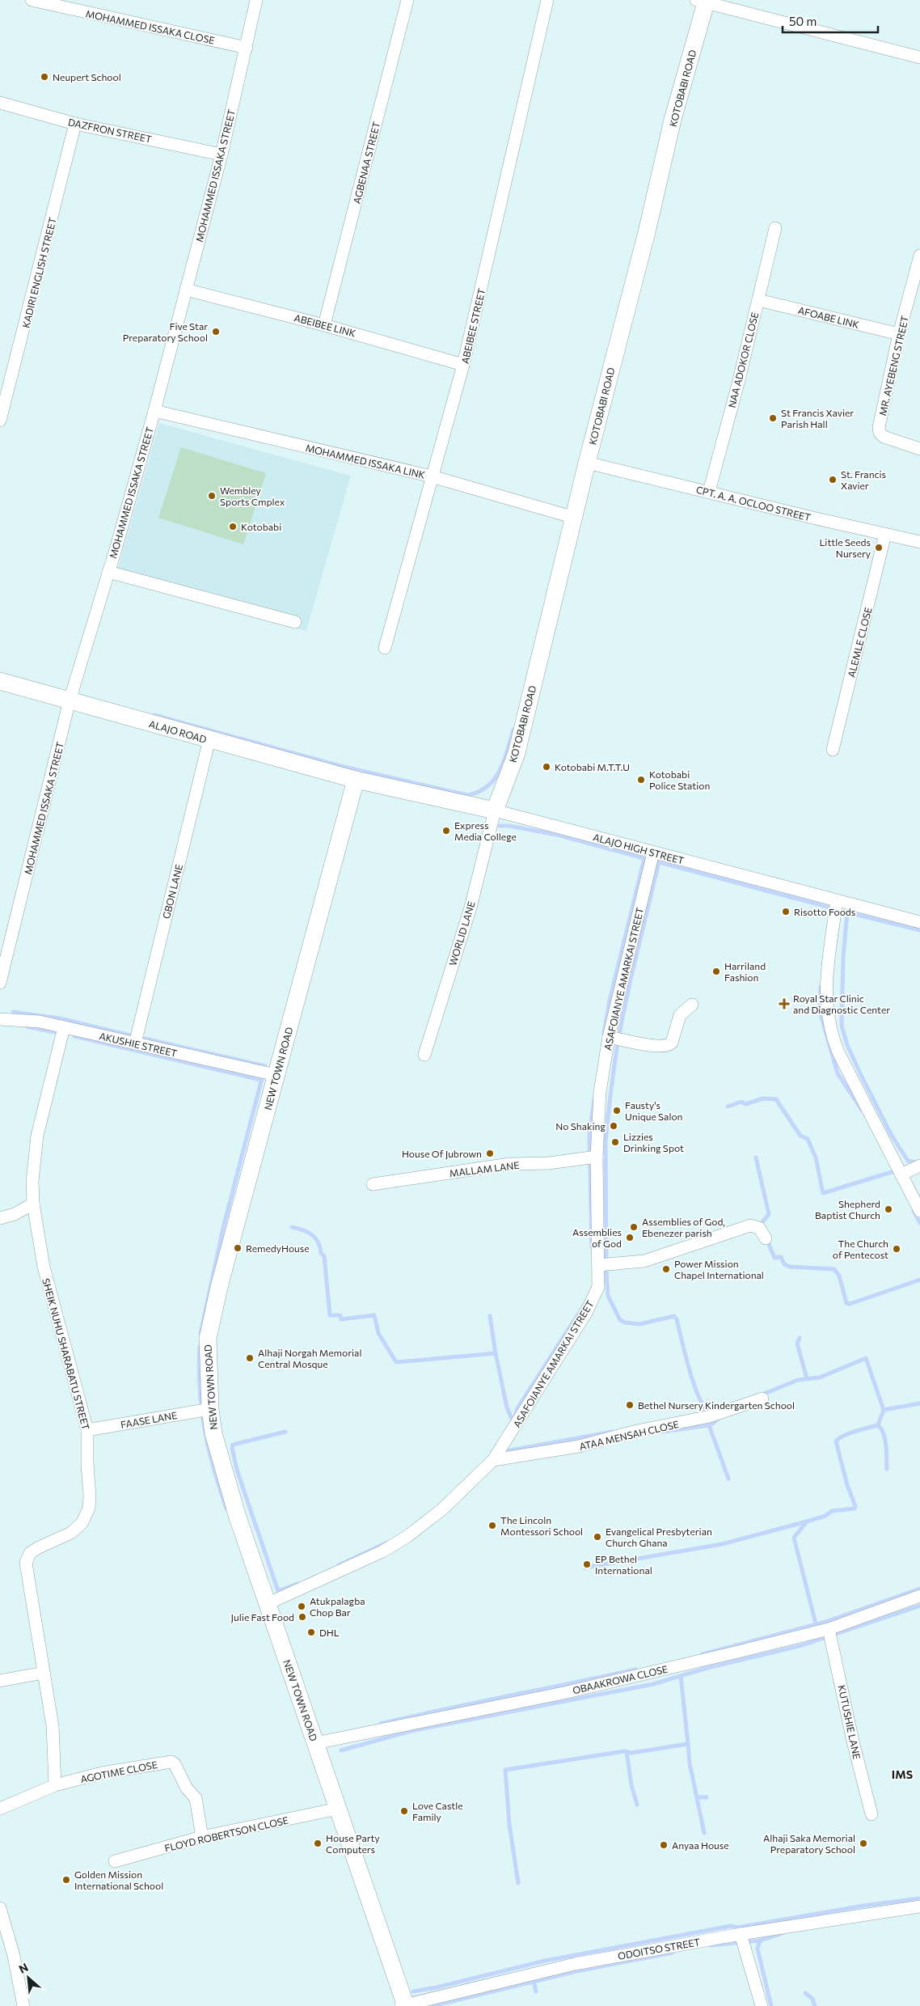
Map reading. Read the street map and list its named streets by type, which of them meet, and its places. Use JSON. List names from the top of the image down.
{
  "streets": {
    "street": [
      "MOHAMMED ISSAKA CLOSE",
      "KOTOBABI ROAD",
      "DAZFRON STREET",
      "AGBENAA STREET",
      "MOHAMMED ISSAKA STREET",
      "KADIRI ENGLISH STREET",
      "AFOABE LINK",
      "ABEIBEE LINK",
      "ABEIBEE STREET",
      "NAA ADOKOR CLOSE",
      "MR. AYEBENG STREET",
      "MOHAMMED ISSAKA LINK",
      "CPT. A. A. OCLOO STREET",
      "ALEMLE CLOSE",
      "ALAJO ROAD",
      "ALAJO HIGH STREET",
      "GBON LANE",
      "WORLID LANE",
      "ASAFOIANYE AMARKAI STREET",
      "AKUSHIE STREET",
      "NEW TOWN ROAD",
      "MALLAM LANE",
      "SHEIK NUHU SHARABATU STREET",
      "FAASE LANE",
      "ATAA MENSAH CLOSE",
      "OBAAKROWA CLOSE",
      "KUTUSHIE LANE",
      "AGOTIME CLOSE",
      "FLOYD ROBERTSON CLOSE",
      "ODOITSO STREET"
    ]
  },
  "crossings": [
    ["MOHAMMED ISSAKA CLOSE", "MOHAMMED ISSAKA STREET"],
    ["KOTOBABI ROAD", "MOHAMMED ISSAKA LINK"],
    ["KOTOBABI ROAD", "CPT. A. A. OCLOO STREET"],
    ["KOTOBABI ROAD", "ALAJO HIGH STREET"],
    ["KOTOBABI ROAD", "WORLID LANE"],
    ["DAZFRON STREET", "MOHAMMED ISSAKA STREET"],
    ["DAZFRON STREET", "KADIRI ENGLISH STREET"],
    ["AGBENAA STREET", "ABEIBEE LINK"],
    ["MOHAMMED ISSAKA STREET", "ABEIBEE LINK"],
    ["MOHAMMED ISSAKA STREET", "MOHAMMED ISSAKA LINK"],
    ["MOHAMMED ISSAKA STREET", "ALAJO ROAD"],
    ["AFOABE LINK", "NAA ADOKOR CLOSE"],
    ["AFOABE LINK", "MR. AYEBENG STREET"],
    ["ABEIBEE LINK", "ABEIBEE STREET"],
    ["ABEIBEE STREET", "MOHAMMED ISSAKA LINK"],
    ["NAA ADOKOR CLOSE", "CPT. A. A. OCLOO STREET"],
    ["CPT. A. A. OCLOO STREET", "ALEMLE CLOSE"],
    ["ALAJO ROAD", "ALAJO HIGH STREET"],
    ["ALAJO ROAD", "GBON LANE"],
    ["ALAJO ROAD", "NEW TOWN ROAD"],
    ["ALAJO HIGH STREET", "WORLID LANE"],
    ["ALAJO HIGH STREET", "ASAFOIANYE AMARKAI STREET"],
    ["ALAJO HIGH STREET", "NEW TOWN ROAD"],
    ["GBON LANE", "AKUSHIE STREET"],
    ["ASAFOIANYE AMARKAI STREET", "NEW TOWN ROAD"],
    ["ASAFOIANYE AMARKAI STREET", "MALLAM LANE"],
    ["ASAFOIANYE AMARKAI STREET", "ATAA MENSAH CLOSE"],
    ["AKUSHIE STREET", "NEW TOWN ROAD"],
    ["AKUSHIE STREET", "SHEIK NUHU SHARABATU STREET"],
    ["NEW TOWN ROAD", "FAASE LANE"],
    ["NEW TOWN ROAD", "OBAAKROWA CLOSE"],
    ["NEW TOWN ROAD", "FLOYD ROBERTSON CLOSE"],
    ["NEW TOWN ROAD", "ODOITSO STREET"],
    ["SHEIK NUHU SHARABATU STREET", "FAASE LANE"],
    ["SHEIK NUHU SHARABATU STREET", "AGOTIME CLOSE"],
    ["OBAAKROWA CLOSE", "KUTUSHIE LANE"],
    ["AGOTIME CLOSE", "FLOYD ROBERTSON CLOSE"]
  ],
  "districts": ["IMS"],
  "places": {
    "other": [
      "Neupert School",
      "Five Star Preparatory School",
      "St Francis Xavier Parish Hall",
      "St. Francis Xavier",
      "Wembley Sports Cmplex",
      "Kotobabi",
      "Little Seeds Nursery",
      "Kotobabi M.T.T.U",
      "Kotobabi Police Station",
      "Express Media College",
      "Risotto Foods",
      "Harriland Fashion",
      "Fausty's Unique Salon",
      "No Shaking",
      "Lizzies Drinking Spot",
      "House Of Jubrown",
      "Shepherd Baptist Church",
      "Assemblies of God, Ebenezer parish",
      "Assemblies of God",
      "RemedyHouse",
      "The Church of Pentecost",
      "Power Mission Chapel International",
      "Alhaji Norgah Memorial Central Mosque",
      "Bethel Nursery Kindergarten School",
      "The Lincoln Montessori School",
      "Evangelical Presbyterian Church Ghana",
      "EP Bethel International",
      "Atukpalagba Chop Bar",
      "Julie Fast Food",
      "DHL",
      "Love Castle Family",
      "House Party Computers",
      "Alhaji Saka Memorial Preparatory School",
      "Anyaa House",
      "Golden Mission International School"
    ],
    "health": ["Royal Star Clinic and Diagnostic Center"]
  },
  "scale_bar": "50 m",
  "north": "top left"
}
